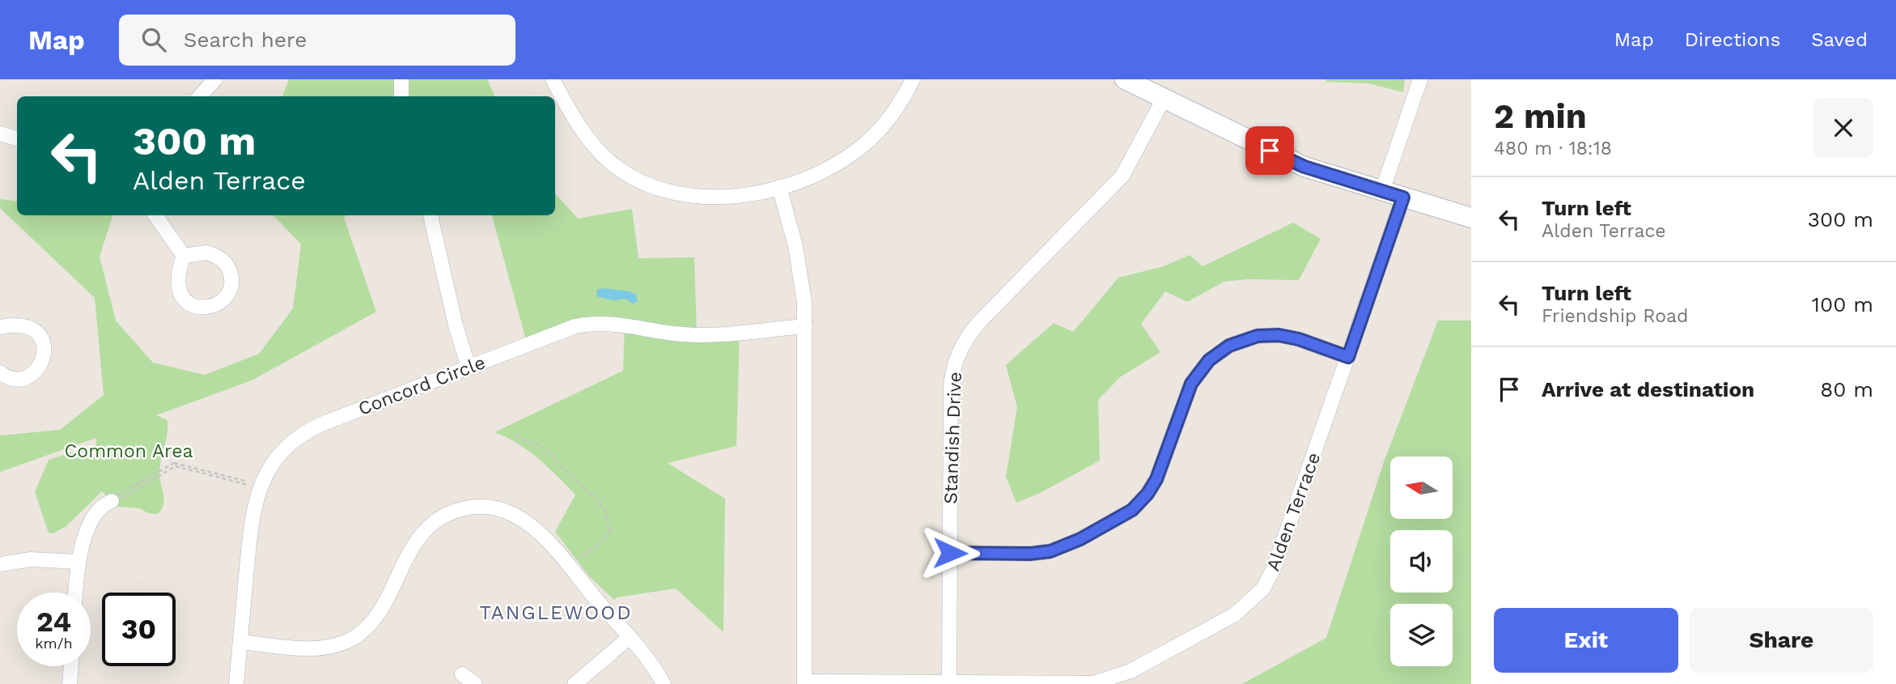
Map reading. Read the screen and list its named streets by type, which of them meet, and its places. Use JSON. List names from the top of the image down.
{
  "streets": {
    "street": ["Concord Circle", "Standish Drive", "Alden Terrace"]
  },
  "crossings": [
    ["Standish Drive", "Alden Terrace"]
  ],
  "districts": ["TANGLEWOOD"],
  "parks": ["Common Area"],
  "north": "left",
  "page": {
    "header": "Map",
    "search": "Search here",
    "nav": ["Map", "Directions", "Saved"],
    "heading": ["2 min", "480 m · 18:18"],
    "turn": ["300 m", "Alden Terrace"],
    "list": [
      {
        "name": "Turn left",
        "note": "Alden Terrace",
        "value": "300 m"
      },
      {
        "name": "Turn left",
        "note": "Friendship Road",
        "value": "100 m"
      },
      {
        "name": "Arrive at destination",
        "value": "80 m"
      }
    ],
    "speed": "24 km/h",
    "limit": "30",
    "buttons": ["Exit", "Share"]
  }
}
